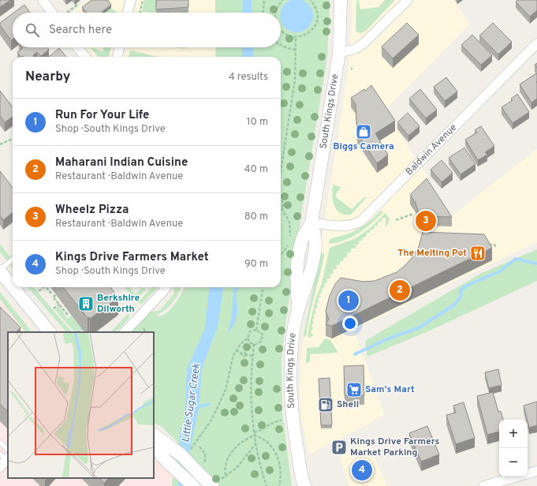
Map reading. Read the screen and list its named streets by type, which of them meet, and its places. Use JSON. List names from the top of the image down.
{
  "streets": {
    "main road": ["South Kings Drive"],
    "street": ["Baldwin Avenue"]
  },
  "crossings": [
    ["South Kings Drive", "Baldwin Avenue"]
  ],
  "water": ["Little Sugar Creek"],
  "places": {
    "shop": ["Biggs Camera"],
    "restaurant": ["The Melting Pot"],
    "building": ["Berkshire Dilworth"],
    "supermarket": ["Sam's Mart"],
    "fuel station": ["Shell"],
    "parking": ["Kings Drive Farmers Market Parking"]
  },
  "page": {
    "search": "Search here",
    "heading": ["Nearby", "4 results"],
    "list": [
      {
        "mark": "1",
        "name": "Run For Your Life",
        "note": "Shop · South Kings Drive",
        "value": "10 m"
      },
      {
        "mark": "2",
        "name": "Maharani Indian Cuisine",
        "note": "Restaurant · Baldwin Avenue",
        "value": "40 m"
      },
      {
        "mark": "3",
        "name": "Wheelz Pizza",
        "note": "Restaurant · Baldwin Avenue",
        "value": "80 m"
      },
      {
        "mark": "4",
        "name": "Kings Drive Farmers Market",
        "note": "Shop · South Kings Drive",
        "value": "90 m"
      }
    ],
    "pins": [
      "3",
      "2",
      "1",
      "4"
    ],
    "map_buttons": ["+", "−"]
  }
}
